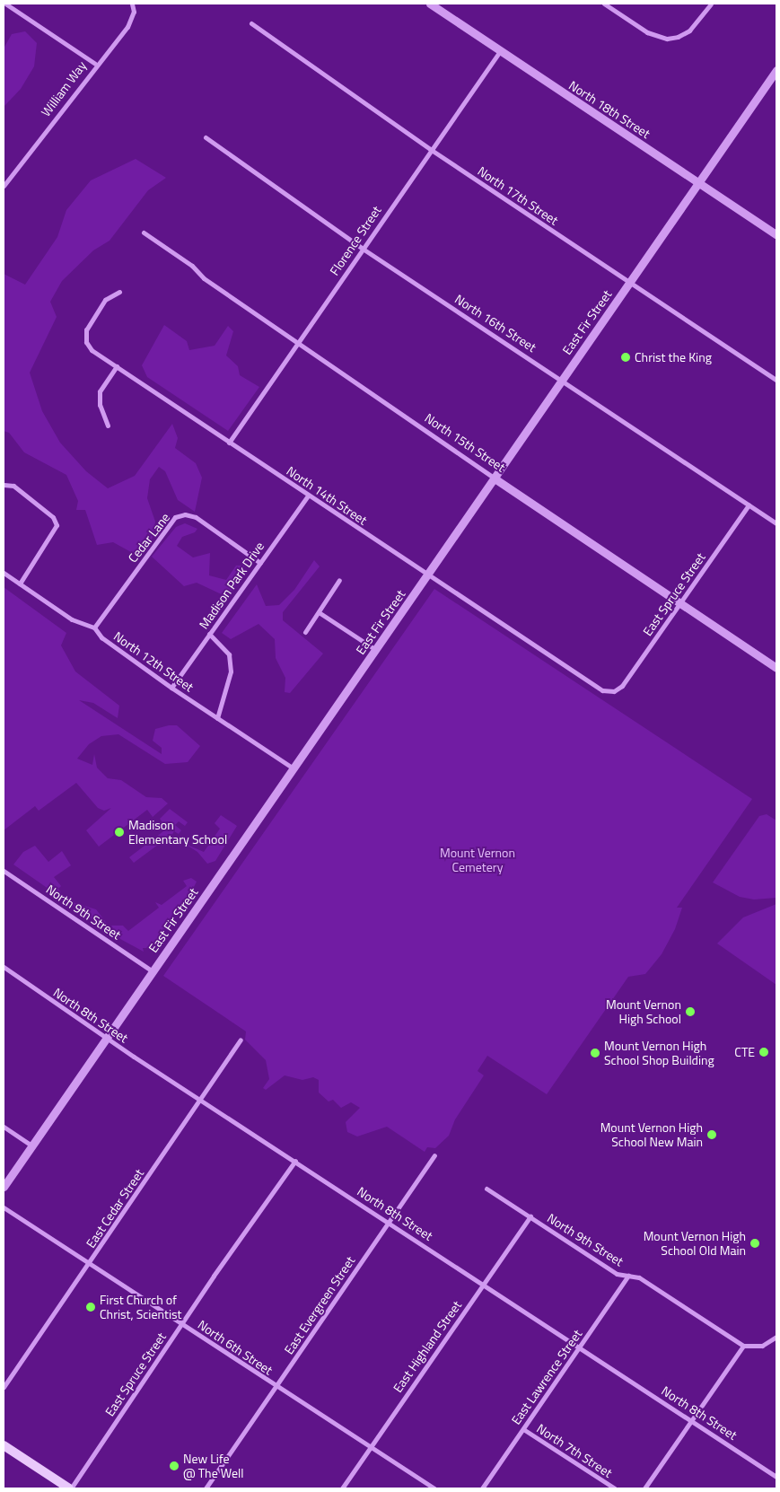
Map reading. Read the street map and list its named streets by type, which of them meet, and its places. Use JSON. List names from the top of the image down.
{
  "streets": {
    "street": [
      "William Way",
      "North 18th Street",
      "North 17th Street",
      "Florence Street",
      "East Fir Street",
      "North 16th Street",
      "North 15th Street",
      "North 14th Street",
      "Cedar Lane",
      "Madison Park Drive",
      "East Spruce Street",
      "North 12th Street",
      "North 9th Street",
      "North 8th Street",
      "East Cedar Street",
      "East Evergreen Street",
      "East Highland Street",
      "North 6th Street",
      "East Lawrence Street",
      "North 7th Street"
    ]
  },
  "crossings": [
    ["North 18th Street", "Florence Street"],
    ["North 18th Street", "East Fir Street"],
    ["North 17th Street", "Florence Street"],
    ["North 17th Street", "East Fir Street"],
    ["Florence Street", "North 16th Street"],
    ["Florence Street", "North 15th Street"],
    ["Florence Street", "North 14th Street"],
    ["East Fir Street", "North 16th Street"],
    ["East Fir Street", "North 15th Street"],
    ["East Fir Street", "North 14th Street"],
    ["East Fir Street", "North 12th Street"],
    ["East Fir Street", "North 9th Street"],
    ["East Fir Street", "North 8th Street"],
    ["North 16th Street", "East Spruce Street"],
    ["North 15th Street", "East Spruce Street"],
    ["North 14th Street", "Madison Park Drive"],
    ["North 14th Street", "East Spruce Street"],
    ["Cedar Lane", "Madison Park Drive"],
    ["Cedar Lane", "North 12th Street"],
    ["Madison Park Drive", "North 12th Street"],
    ["East Spruce Street", "North 8th Street"],
    ["East Spruce Street", "North 6th Street"],
    ["North 9th Street", "East Highland Street"],
    ["North 9th Street", "East Lawrence Street"],
    ["North 8th Street", "East Cedar Street"],
    ["North 8th Street", "East Evergreen Street"],
    ["North 8th Street", "East Highland Street"],
    ["North 8th Street", "East Lawrence Street"],
    ["East Cedar Street", "North 6th Street"],
    ["East Evergreen Street", "North 6th Street"],
    ["East Highland Street", "North 6th Street"],
    ["East Lawrence Street", "North 7th Street"]
  ],
  "parks": ["Mount Vernon Cemetery"],
  "places": [
    "Christ the King",
    "Madison Elementary School",
    "Mount Vernon High School",
    "CTE",
    "Mount Vernon High School Shop Building",
    "Mount Vernon High School New Main",
    "Mount Vernon High School Old Main",
    "First Church of Christ, Scientist",
    "New Life @ The Well"
  ]
}
